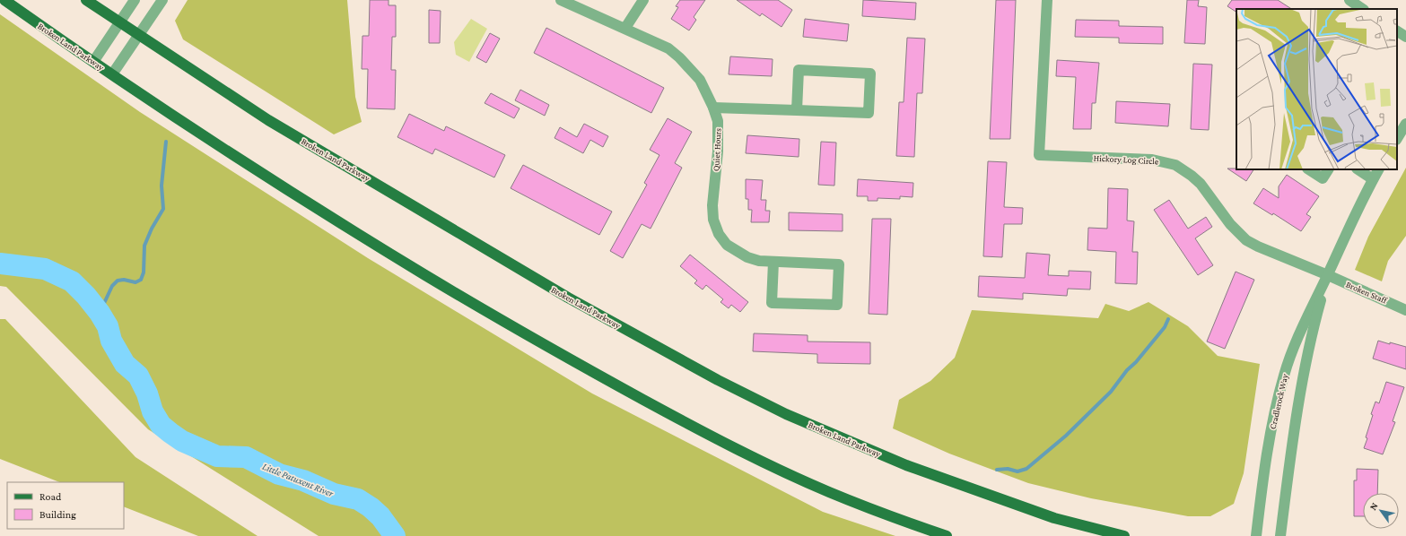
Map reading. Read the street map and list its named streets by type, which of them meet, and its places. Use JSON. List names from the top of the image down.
{
  "streets": {
    "main road": ["Broken Land Parkway"],
    "street": [
      "Quiet Hours",
      "Hickory Log Circle",
      "Broken Staff",
      "Cradlerock Way"
    ]
  },
  "crossings": [
    ["Hickory Log Circle", "Broken Staff"],
    ["Hickory Log Circle", "Cradlerock Way"],
    ["Broken Staff", "Cradlerock Way"]
  ],
  "water": ["Little Patuxent River"],
  "legend": ["Road", "Building"],
  "north": "top left"
}
